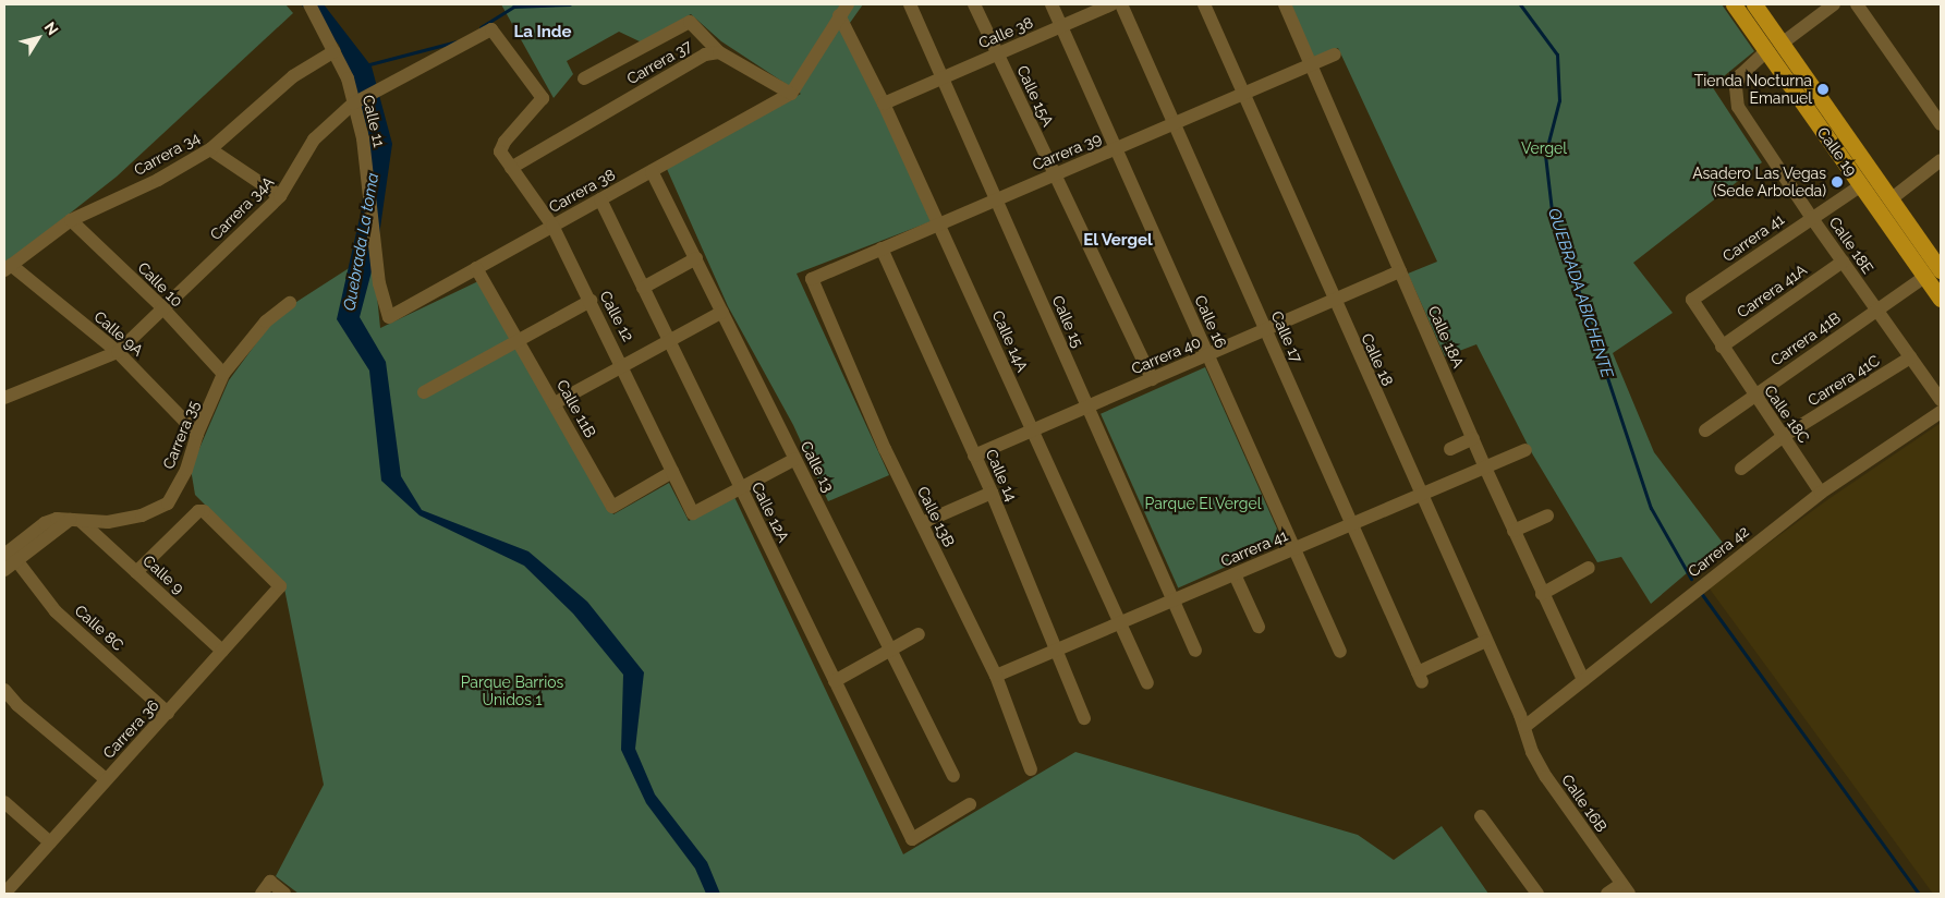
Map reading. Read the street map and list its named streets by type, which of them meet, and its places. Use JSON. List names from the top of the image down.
{
  "streets": {
    "main road": ["Calle 19"],
    "street": [
      "Calle 38",
      "Carrera 37",
      "Calle 15A",
      "Calle 11",
      "Carrera 39",
      "Carrera 34",
      "Carrera 38",
      "Carrera 34A",
      "Carrera 41",
      "Calle 18E",
      "Calle 10",
      "Carrera 41A",
      "Calle 12",
      "Calle 15",
      "Calle 16",
      "Calle 9A",
      "Calle 17",
      "Calle 18A",
      "Carrera 41B",
      "Calle 14A",
      "Carrera 40",
      "Calle 18",
      "Carrera 41C",
      "Calle 11B",
      "Calle 18C",
      "Carrera 35",
      "Calle 13",
      "Calle 14",
      "Calle 12A",
      "Calle 13B",
      "Carrera 42",
      "Calle 9",
      "Calle 8C",
      "Carrera 36",
      "Calle 16B"
    ]
  },
  "crossings": [
    ["Calle 38", "Calle 15A"],
    ["Calle 38", "Calle 15"],
    ["Calle 38", "Calle 16"],
    ["Calle 38", "Calle 14A"],
    ["Carrera 37", "Calle 12"],
    ["Calle 15A", "Carrera 39"],
    ["Calle 15A", "Carrera 40"],
    ["Calle 11", "Carrera 34"],
    ["Calle 11", "Carrera 38"],
    ["Calle 11", "Carrera 34A"],
    ["Carrera 39", "Calle 15"],
    ["Carrera 39", "Calle 16"],
    ["Carrera 39", "Calle 17"],
    ["Carrera 39", "Calle 18A"],
    ["Carrera 39", "Calle 14A"],
    ["Carrera 39", "Calle 18"],
    ["Carrera 39", "Calle 14"],
    ["Carrera 39", "Calle 13B"],
    ["Calle 19", "Carrera 41"],
    ["Calle 19", "Calle 18E"],
    ["Calle 19", "Carrera 41B"],
    ["Carrera 34", "Calle 10"],
    ["Carrera 34", "Calle 9A"],
    ["Carrera 38", "Calle 12"],
    ["Carrera 38", "Calle 11B"],
    ["Carrera 38", "Calle 13"],
    ["Carrera 38", "Calle 12A"],
    ["Carrera 34A", "Calle 10"],
    ["Carrera 34A", "Calle 12"],
    ["Carrera 34A", "Calle 9A"],
    ["Carrera 41", "Calle 18E"],
    ["Carrera 41", "Calle 15"],
    ["Carrera 41", "Calle 16"],
    ["Carrera 41", "Calle 17"],
    ["Carrera 41", "Calle 18A"],
    ["Carrera 41", "Calle 14A"],
    ["Carrera 41", "Calle 18"],
    ["Carrera 41", "Calle 18C"],
    ["Carrera 41", "Calle 14"],
    ["Carrera 41", "Calle 13B"],
    ["Calle 18E", "Carrera 41A"],
    ["Calle 18E", "Carrera 41B"],
    ["Calle 18E", "Carrera 41C"],
    ["Calle 10", "Carrera 35"],
    ["Carrera 41A", "Calle 18C"],
    ["Calle 12", "Calle 11B"],
    ["Calle 12", "Calle 12A"],
    ["Calle 15", "Carrera 40"],
    ["Calle 16", "Carrera 40"],
    ["Calle 9A", "Carrera 35"],
    ["Calle 17", "Carrera 40"],
    ["Calle 17", "Calle 18"],
    ["Calle 18A", "Carrera 40"],
    ["Calle 18A", "Carrera 42"],
    ["Carrera 41B", "Calle 18C"],
    ["Calle 14A", "Carrera 40"],
    ["Carrera 40", "Calle 18"],
    ["Carrera 40", "Calle 14"],
    ["Calle 18", "Carrera 42"],
    ["Calle 18", "Calle 16B"],
    ["Carrera 41C", "Calle 18C"],
    ["Calle 18C", "Carrera 42"],
    ["Carrera 35", "Calle 9"],
    ["Carrera 35", "Calle 8C"],
    ["Carrera 42", "Calle 16B"],
    ["Calle 9", "Carrera 36"],
    ["Calle 8C", "Carrera 36"]
  ],
  "districts": ["La Inde", "El Vergel"],
  "water": ["Quebrada La toma", "QUEBRADA ABICHENTE"],
  "parks": ["Vergel", "Parque El Vergel", "Parque Barrios Unidos 1"],
  "places": ["Tienda Nocturna Emanuel", "Asadero Las Vegas (Sede Arboleda)"],
  "north": "top right"
}
